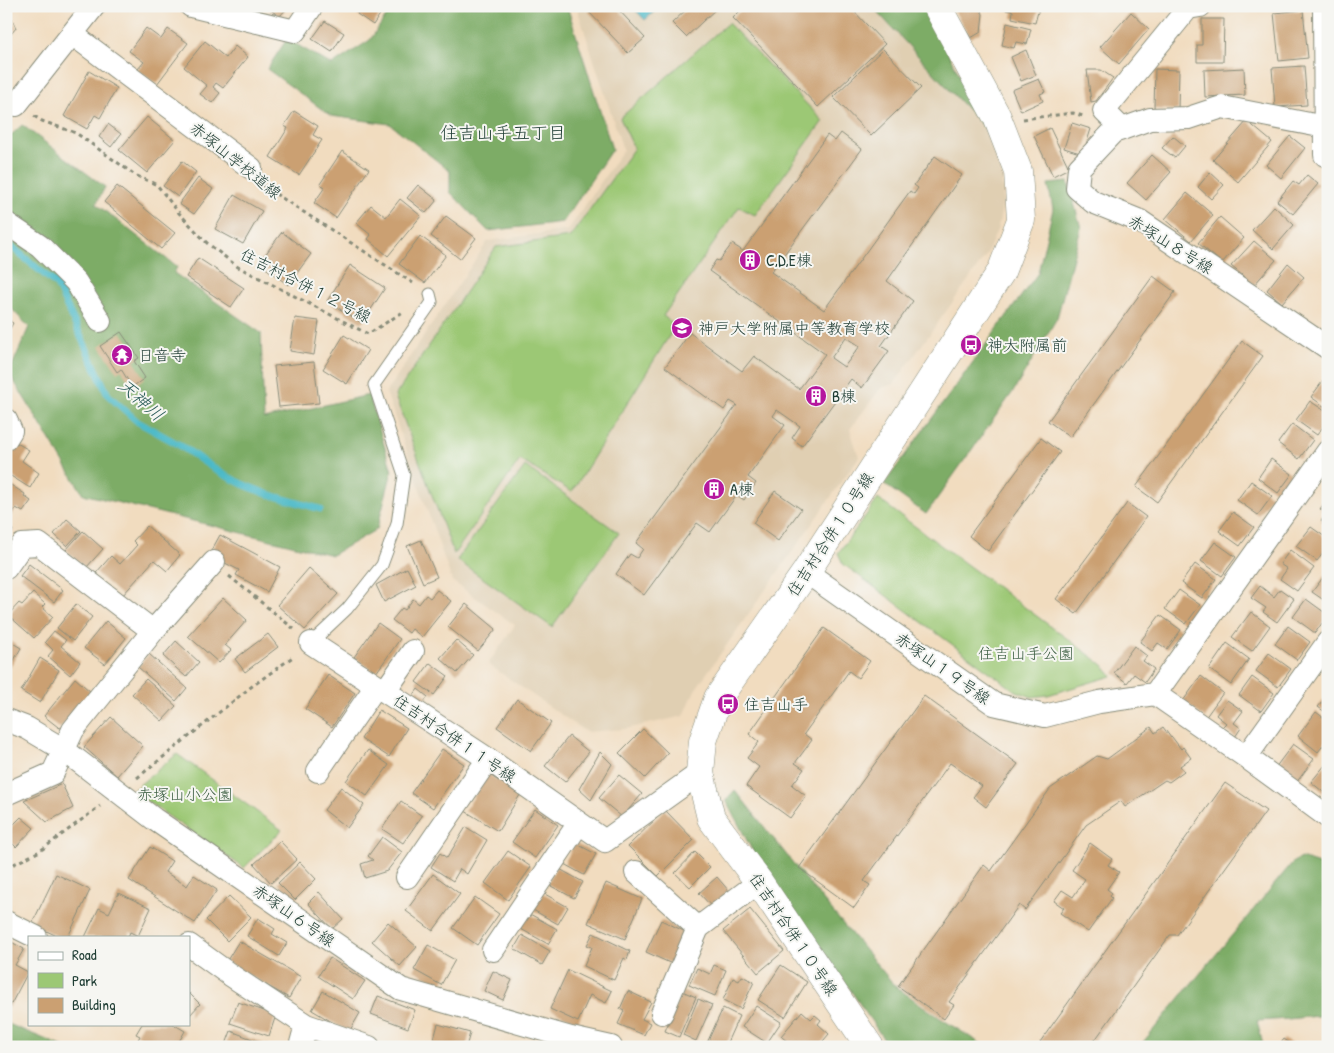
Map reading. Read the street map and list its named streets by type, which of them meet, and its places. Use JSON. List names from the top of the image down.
{
  "streets": {
    "street": [
      "赤塚山学校道線",
      "赤塚山８号線",
      "住吉村合併１０号線",
      "赤塚山１９号線",
      "住吉村合併１１号線",
      "赤塚山６号線"
    ],
    "path": ["住吉村合併１２号線"]
  },
  "crossings": [
    ["赤塚山学校道線", "住吉村合併１２号線"],
    ["住吉村合併１０号線", "赤塚山１９号線"],
    ["住吉村合併１０号線", "住吉村合併１１号線"]
  ],
  "districts": ["住吉山手五丁目"],
  "water": ["天神川"],
  "parks": ["住吉山手公園", "赤塚山小公園"],
  "places": {
    "building": ["C,D,E棟", "B棟", "A棟"],
    "school or university": ["神戸大学附属中等教育学校"],
    "bus stop": ["神大附属前", "住吉山手"],
    "temple": ["日音寺"]
  },
  "legend": ["Road", "Park", "Building"]
}
